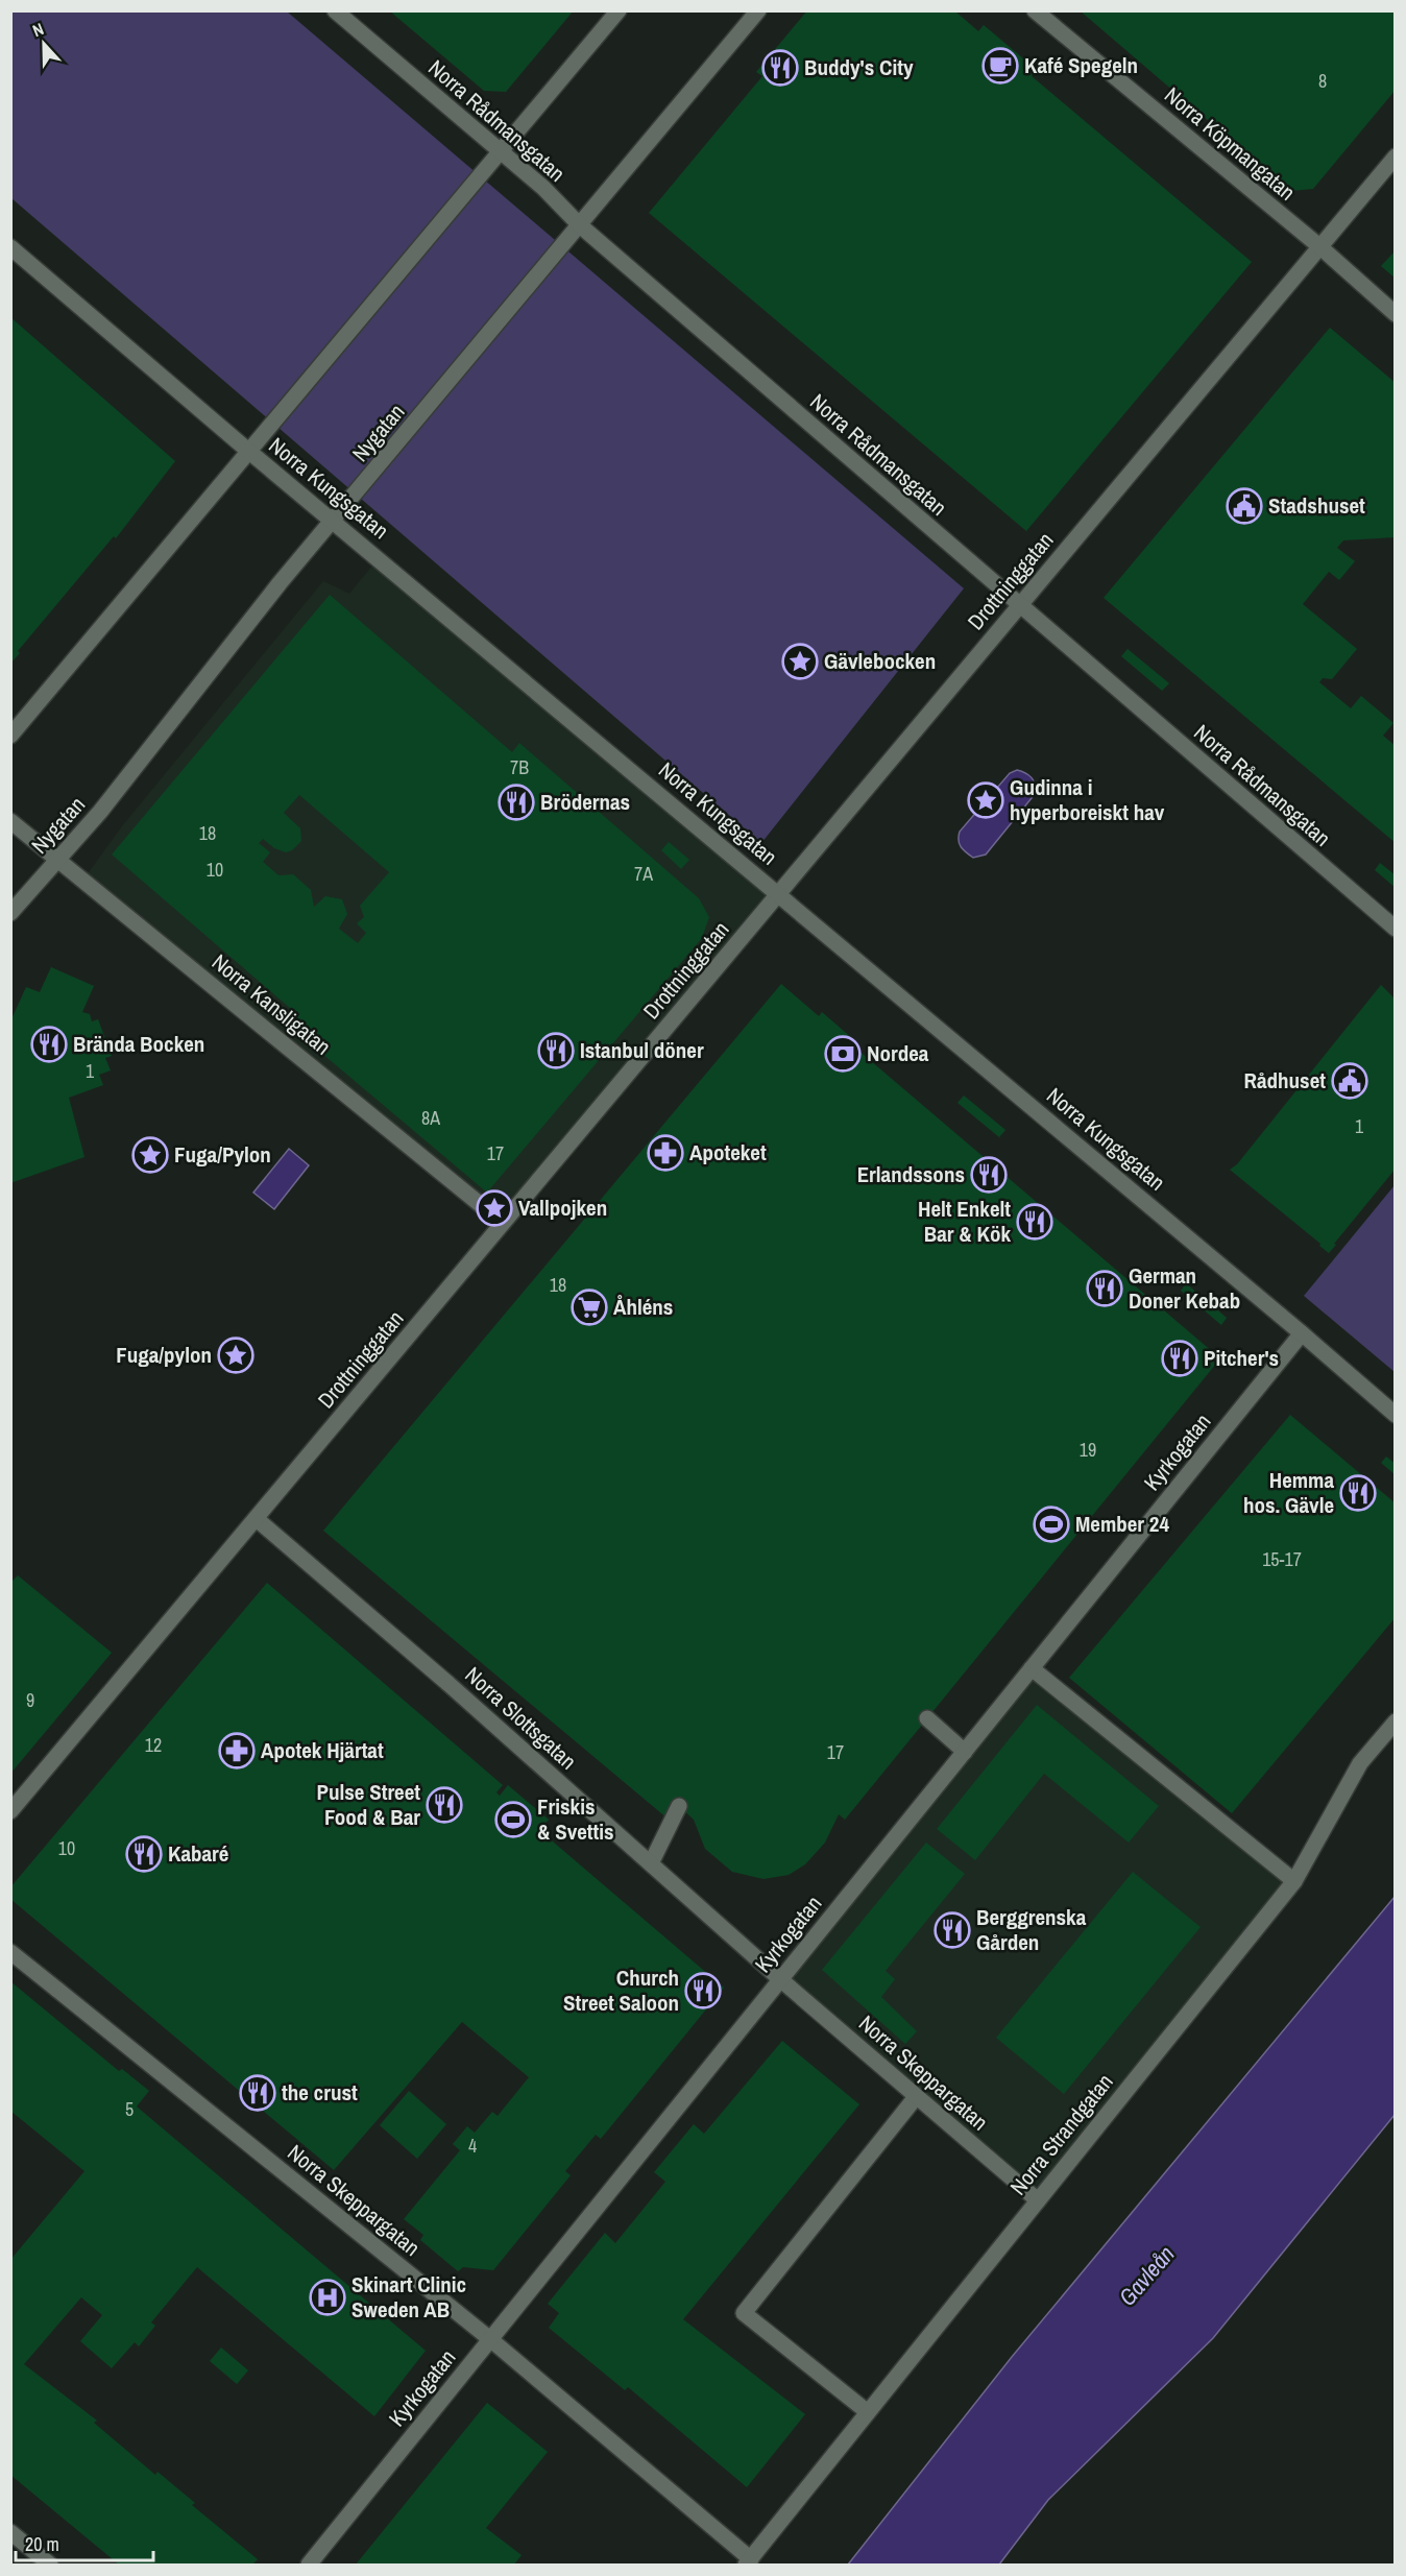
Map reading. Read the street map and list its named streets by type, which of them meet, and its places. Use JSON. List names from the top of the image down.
{
  "streets": {
    "street": [
      "Norra Rådmansgatan",
      "Norra Köpmangatan",
      "Nygatan",
      "Norra Kungsgatan",
      "Drottninggatan",
      "Norra Kansligatan",
      "Kyrkogatan",
      "Norra Slottsgatan",
      "Norra Skeppargatan",
      "Norra Strandgatan"
    ]
  },
  "crossings": [
    ["Norra Rådmansgatan", "Nygatan"],
    ["Norra Rådmansgatan", "Drottninggatan"],
    ["Norra Köpmangatan", "Drottninggatan"],
    ["Nygatan", "Norra Kungsgatan"],
    ["Nygatan", "Norra Kansligatan"],
    ["Norra Kungsgatan", "Drottninggatan"],
    ["Norra Kungsgatan", "Kyrkogatan"],
    ["Drottninggatan", "Norra Kansligatan"],
    ["Drottninggatan", "Norra Slottsgatan"],
    ["Kyrkogatan", "Norra Slottsgatan"],
    ["Kyrkogatan", "Norra Skeppargatan"],
    ["Norra Slottsgatan", "Norra Skeppargatan"],
    ["Norra Skeppargatan", "Norra Strandgatan"]
  ],
  "water": ["Gavleån"],
  "places": {
    "cafe": ["Kafé Spegeln"],
    "restaurant": [
      "Buddy's City",
      "Brödernas",
      "Brända Bocken",
      "Istanbul döner",
      "Erlandssons",
      "Helt Enkelt Bar & Kök",
      "German Doner Kebab",
      "Pitcher's",
      "Hemma hos. Gävle",
      "Pulse Street Food & Bar",
      "Kabaré",
      "Berggrenska Gården",
      "Church Street Saloon",
      "the crust"
    ],
    "public building": ["Stadshuset", "Rådhuset"],
    "place": [
      "Gävlebocken",
      "Gudinna i hyperboreiskt hav",
      "Fuga/Pylon",
      "Vallpojken",
      "Fuga/pylon"
    ],
    "bank": ["Nordea"],
    "pharmacy": ["Apoteket", "Apotek Hjärtat"],
    "supermarket": ["Åhléns"],
    "sports": ["Member 24", "Friskis & Svettis"],
    "hospital": ["Skinart Clinic Sweden AB"]
  },
  "house_numbers": [
    "8",
    "7B",
    "18",
    "10",
    "7A",
    "1",
    "8A",
    "1",
    "17",
    "18",
    "19",
    "15-17",
    "9",
    "12",
    "17",
    "10",
    "5",
    "4"
  ],
  "scale_bar": "20 m",
  "north": "top"
}
